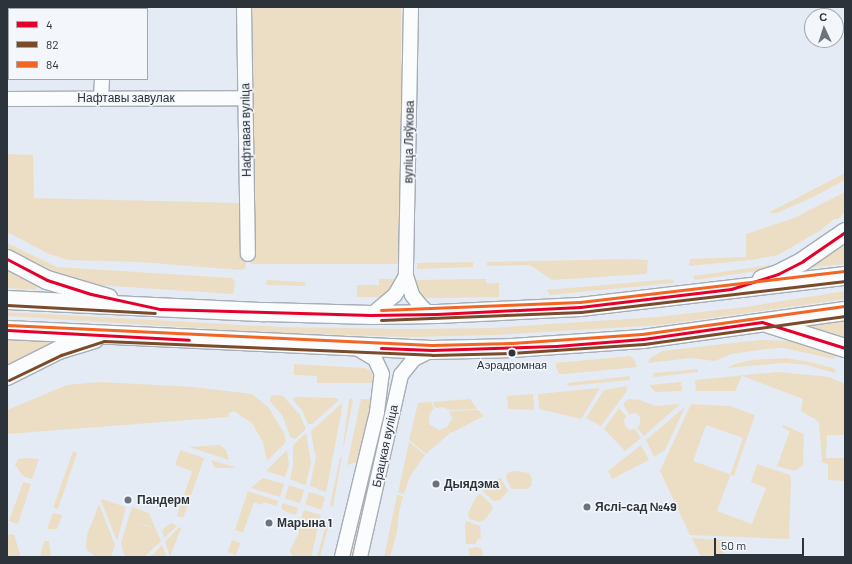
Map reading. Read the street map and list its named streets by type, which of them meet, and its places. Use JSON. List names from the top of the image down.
{
  "streets": {
    "street": [
      "Нафтавы завулак",
      "Нафтавая вуліца",
      "вуліца Ляўкова",
      "Брацкая вуліца"
    ]
  },
  "crossings": [
    ["Нафтавы завулак", "Нафтавая вуліца"]
  ],
  "places": [
    "Аэрадромная",
    "Дыядэма",
    "Пандерм",
    "Яслі-сад №49",
    "Марына 1"
  ],
  "lines": ["transit line 4", "transit line 84", "transit line 82"],
  "legend": ["4", "82", "84"],
  "scale_bar": "50 m",
  "north": "top"
}
